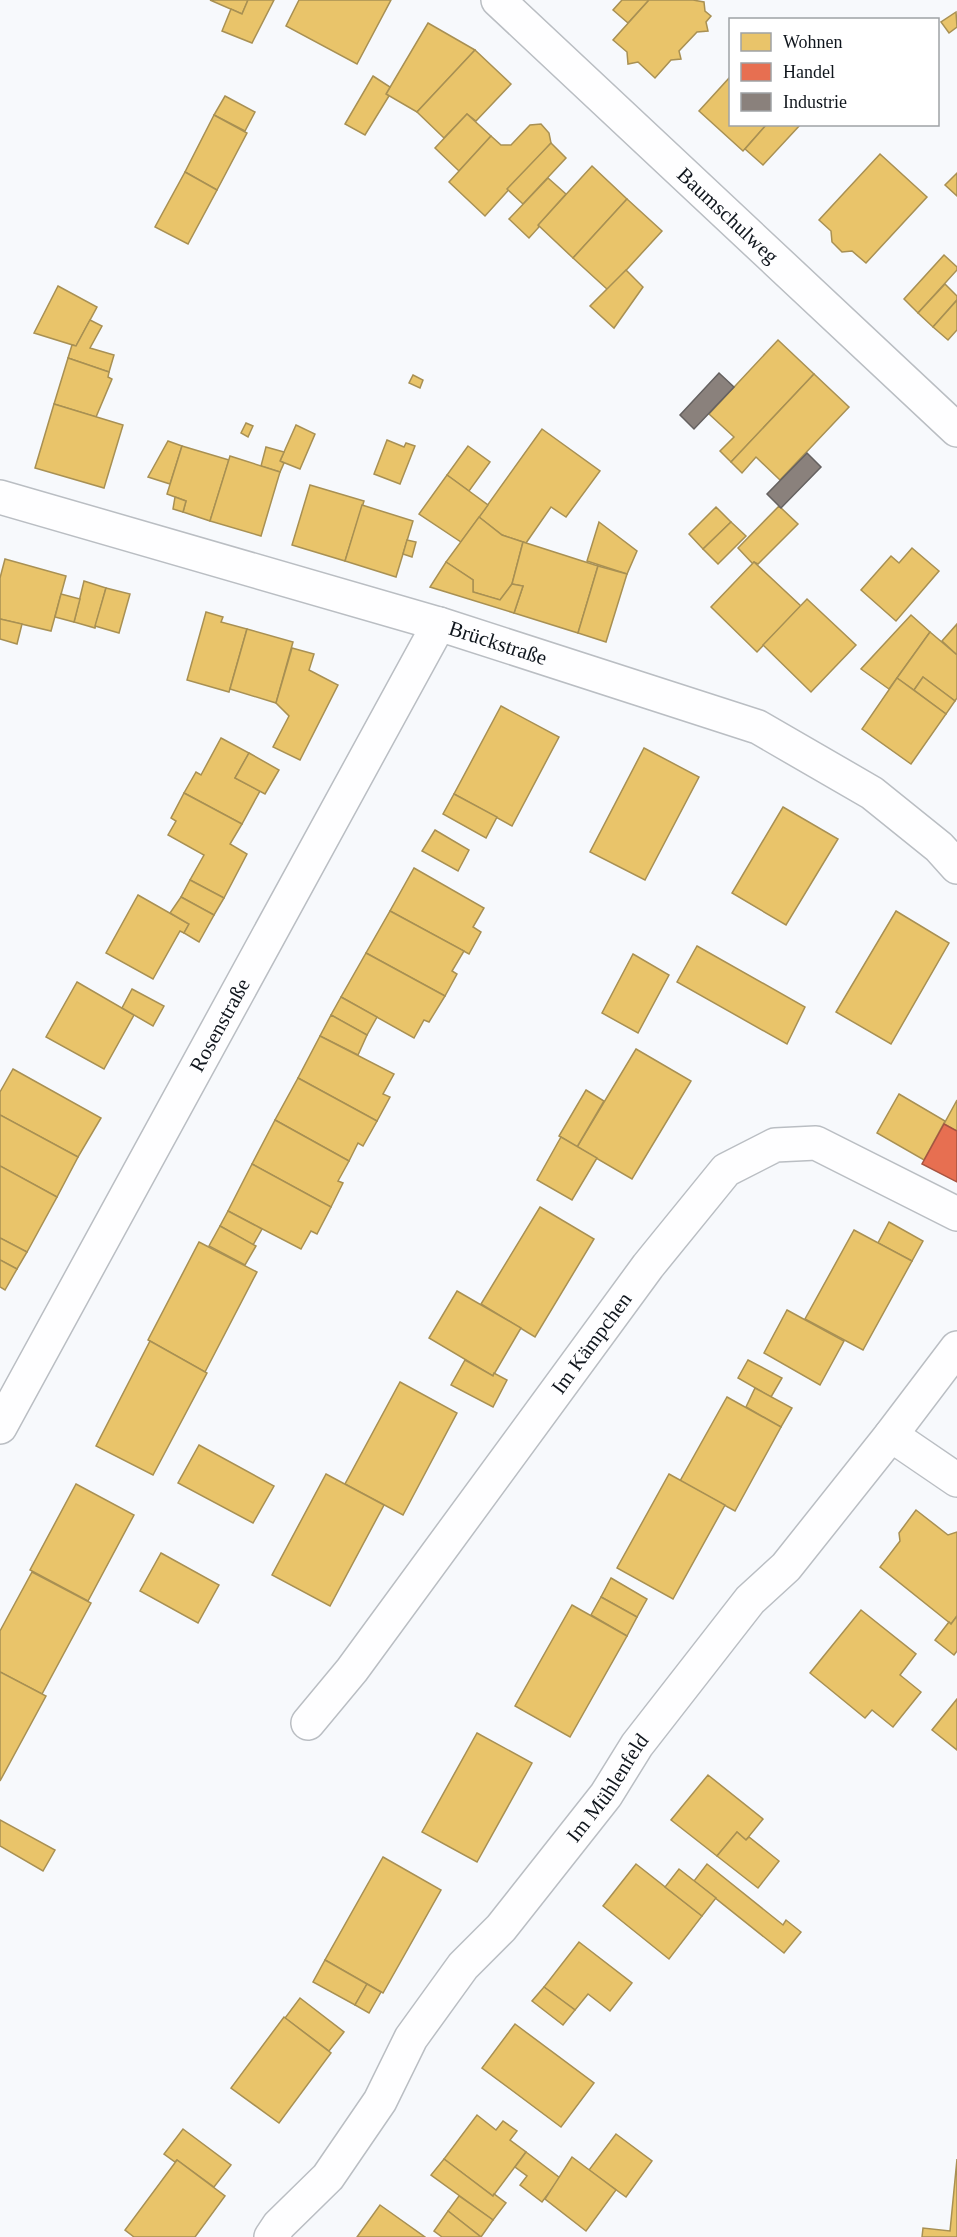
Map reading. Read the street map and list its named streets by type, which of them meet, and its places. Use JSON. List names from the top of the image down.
{
  "streets": {
    "street": [
      "Baumschulweg",
      "Brückstraße",
      "Rosenstraße",
      "Im Kämpchen",
      "Im Mühlenfeld"
    ]
  },
  "crossings": [
    ["Brückstraße", "Rosenstraße"]
  ],
  "legend": ["Wohnen", "Handel", "Industrie"]
}
